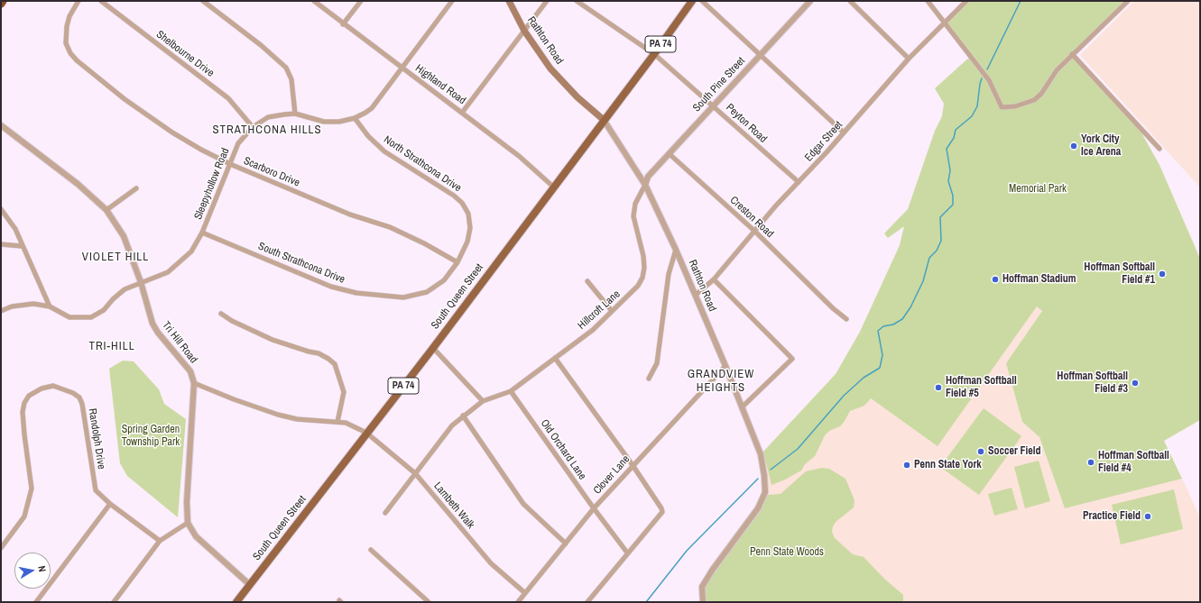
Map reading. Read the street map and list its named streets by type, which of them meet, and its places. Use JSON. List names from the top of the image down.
{
  "streets": {
    "main road": ["Rathton Road", "PA 74", "South Queen Street"],
    "street": [
      "Shelbourne Drive",
      "Highland Road",
      "South Pine Street",
      "Peyton Road",
      "Edgar Street",
      "North Strathcona Drive",
      "Scarboro Drive",
      "Sleepyhollow Road",
      "Creston Road",
      "South Strathcona Drive",
      "Hillcroft Lane",
      "Tri Hill Road",
      "Randolph Drive",
      "Old Orchard Lane",
      "Clover Lane",
      "Lambeth Walk"
    ]
  },
  "crossings": [
    ["Rathton Road", "South Pine Street"],
    ["Rathton Road", "Edgar Street"],
    ["Rathton Road", "South Queen Street"],
    ["Rathton Road", "Hillcroft Lane"],
    ["Rathton Road", "Clover Lane"],
    ["Shelbourne Drive", "Sleepyhollow Road"],
    ["Highland Road", "Sleepyhollow Road"],
    ["Highland Road", "South Queen Street"],
    ["South Pine Street", "Peyton Road"],
    ["South Pine Street", "Creston Road"],
    ["South Pine Street", "Hillcroft Lane"],
    ["Peyton Road", "Edgar Street"],
    ["Peyton Road", "South Queen Street"],
    ["Edgar Street", "Creston Road"],
    ["North Strathcona Drive", "Scarboro Drive"],
    ["North Strathcona Drive", "Sleepyhollow Road"],
    ["North Strathcona Drive", "South Strathcona Drive"],
    ["Scarboro Drive", "Sleepyhollow Road"],
    ["Sleepyhollow Road", "South Strathcona Drive"],
    ["Sleepyhollow Road", "Tri Hill Road"],
    ["South Queen Street", "Lambeth Walk"],
    ["Hillcroft Lane", "Old Orchard Lane"],
    ["Hillcroft Lane", "Lambeth Walk"],
    ["Tri Hill Road", "Lambeth Walk"],
    ["Old Orchard Lane", "Clover Lane"],
    ["Clover Lane", "Lambeth Walk"]
  ],
  "districts": [
    "STRATHCONA HILLS",
    "VIOLET HILL",
    "TRI-HILL",
    "GRANDVIEW HEIGHTS"
  ],
  "parks": ["Memorial Park", "Spring Garden Township Park", "Penn State Woods"],
  "places": [
    "York City Ice Arena",
    "Hoffman Softball Field #1",
    "Hoffman Stadium",
    "Hoffman Softball Field #3",
    "Hoffman Softball Field #5",
    "Soccer Field",
    "Hoffman Softball Field #4",
    "Penn State York",
    "Practice Field"
  ],
  "north": "right"
}
